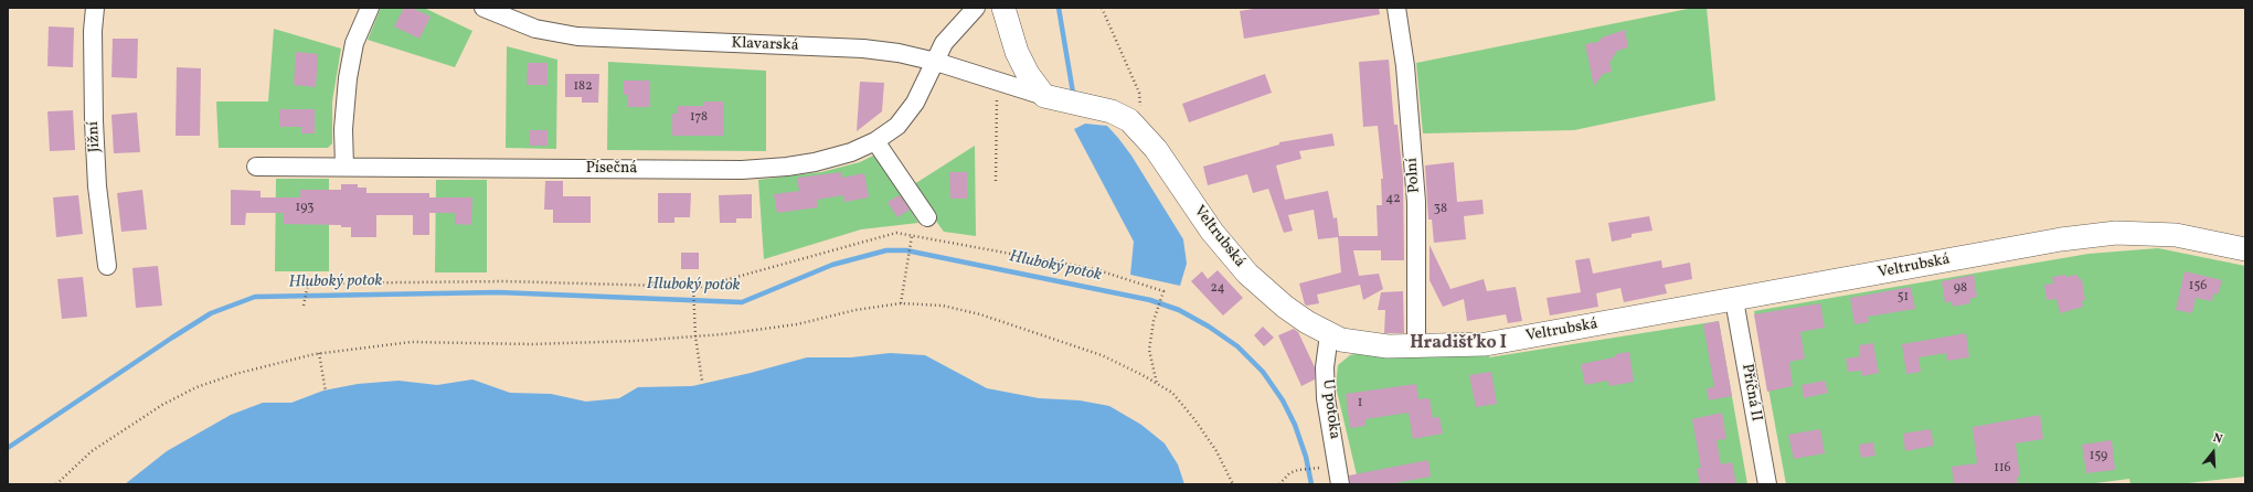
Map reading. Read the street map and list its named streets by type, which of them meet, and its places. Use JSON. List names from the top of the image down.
{
  "streets": {
    "street": [
      "Klavarská",
      "Jižní",
      "Písečná",
      "Polní",
      "Veltrubská",
      "Příčná II",
      "U potoka"
    ]
  },
  "crossings": [
    ["Klavarská", "Písečná"],
    ["Klavarská", "Veltrubská"],
    ["Polní", "Veltrubská"],
    ["Veltrubská", "Příčná II"],
    ["Veltrubská", "U potoka"]
  ],
  "districts": ["Hradišťko I"],
  "water": ["Hluboký potok"],
  "house_numbers": [
    "182",
    "178",
    "42",
    "193",
    "38",
    "156",
    "24",
    "98",
    "51",
    "1",
    "159",
    "116"
  ],
  "north": "top"
}
